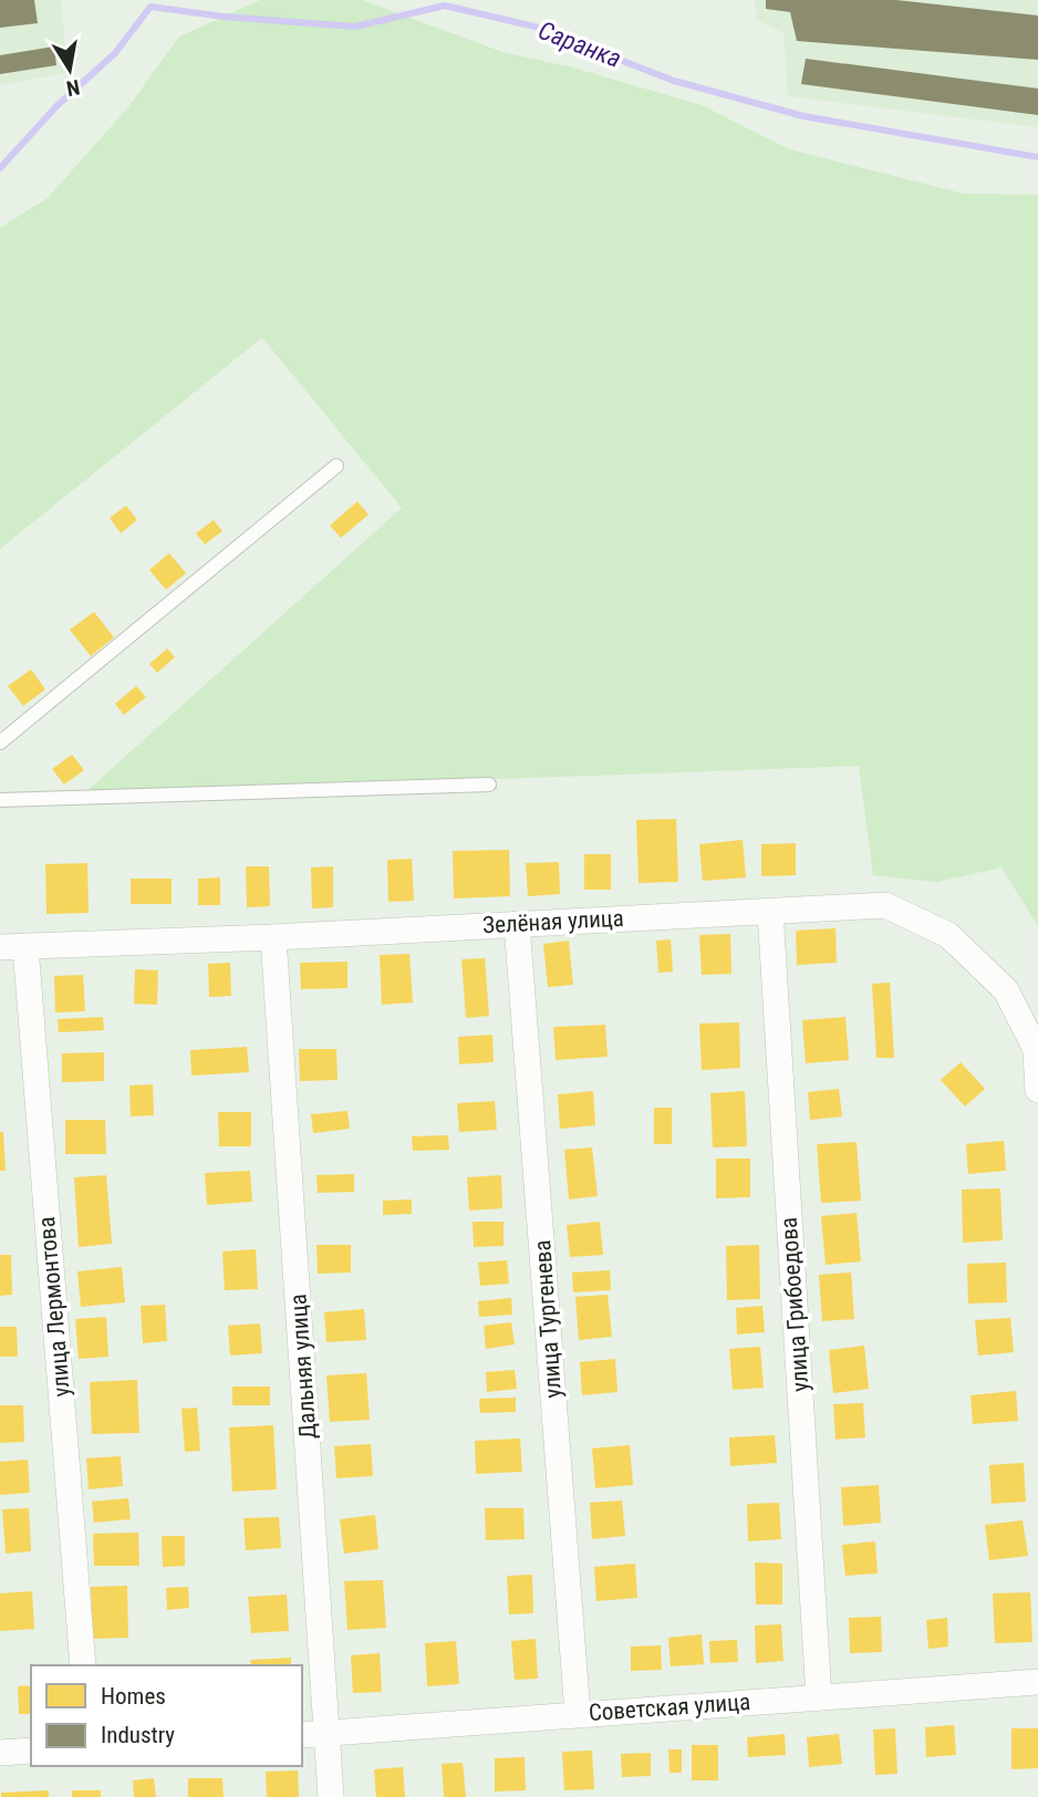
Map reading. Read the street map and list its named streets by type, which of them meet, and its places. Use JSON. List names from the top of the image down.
{
  "streets": {
    "street": [
      "Зелёная улица",
      "улица Грибоедова",
      "улица Лермонтова",
      "улица Тургенева",
      "Дальняя улица",
      "Советская улица"
    ]
  },
  "crossings": [
    ["Зелёная улица", "улица Грибоедова"],
    ["Зелёная улица", "улица Лермонтова"],
    ["Зелёная улица", "улица Тургенева"],
    ["Зелёная улица", "Дальняя улица"],
    ["улица Грибоедова", "Советская улица"],
    ["улица Тургенева", "Советская улица"],
    ["Дальняя улица", "Советская улица"]
  ],
  "water": ["Саранка"],
  "legend": ["Homes", "Industry"],
  "north": "bottom"
}
